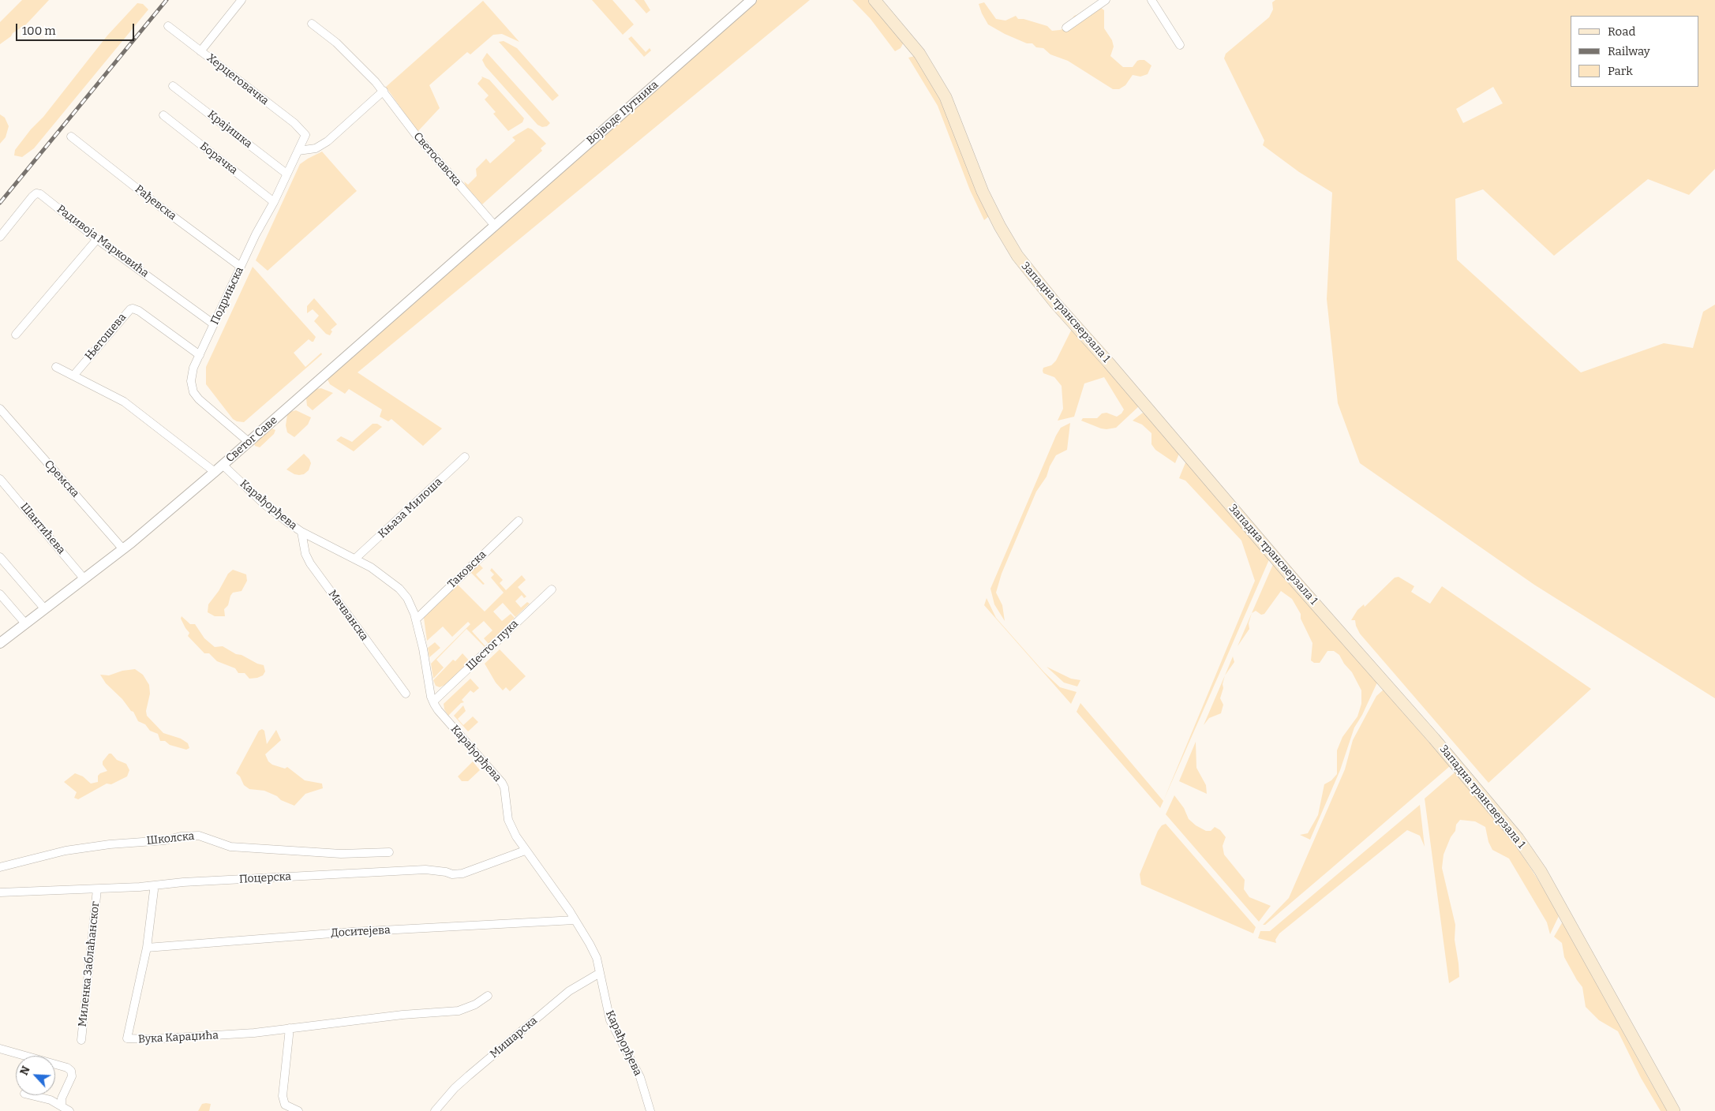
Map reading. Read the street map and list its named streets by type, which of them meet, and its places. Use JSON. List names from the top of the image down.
{
  "streets": {
    "main road": ["Западна трансверзала 1"],
    "street": [
      "Херцеговачка",
      "Војводе Путника",
      "Крајишка",
      "Борачка",
      "Светосавска",
      "Рађевска",
      "Радивоја Марковића",
      "Подрињска",
      "Његошева",
      "Светог Саве",
      "Сремска",
      "Карађорђева",
      "Књаза Милоша",
      "Шантићева",
      "Таковска",
      "Мачванска",
      "Шестог пука",
      "Школска",
      "Поцерска",
      "Доситејева",
      "Миленка Заблаћанског",
      "Вука Караџића",
      "Мишарска"
    ]
  },
  "crossings": [
    ["Херцеговачка", "Подрињска"],
    ["Војводе Путника", "Светосавска"],
    ["Војводе Путника", "Светог Саве"],
    ["Крајишка", "Подрињска"],
    ["Борачка", "Подрињска"],
    ["Светосавска", "Светог Саве"],
    ["Рађевска", "Подрињска"],
    ["Радивоја Марковића", "Подрињска"],
    ["Подрињска", "Његошева"],
    ["Подрињска", "Светог Саве"],
    ["Светог Саве", "Сремска"],
    ["Светог Саве", "Карађорђева"],
    ["Светог Саве", "Шантићева"],
    ["Карађорђева", "Књаза Милоша"],
    ["Карађорђева", "Таковска"],
    ["Карађорђева", "Мачванска"],
    ["Карађорђева", "Шестог пука"],
    ["Карађорђева", "Поцерска"],
    ["Карађорђева", "Доситејева"],
    ["Карађорђева", "Мишарска"],
    ["Поцерска", "Миленка Заблаћанског"],
    ["Поцерска", "Вука Караџића"],
    ["Доситејева", "Вука Караџића"]
  ],
  "legend": ["Road", "Railway", "Park"],
  "scale_bar": "100 m",
  "north": "top left"
}
